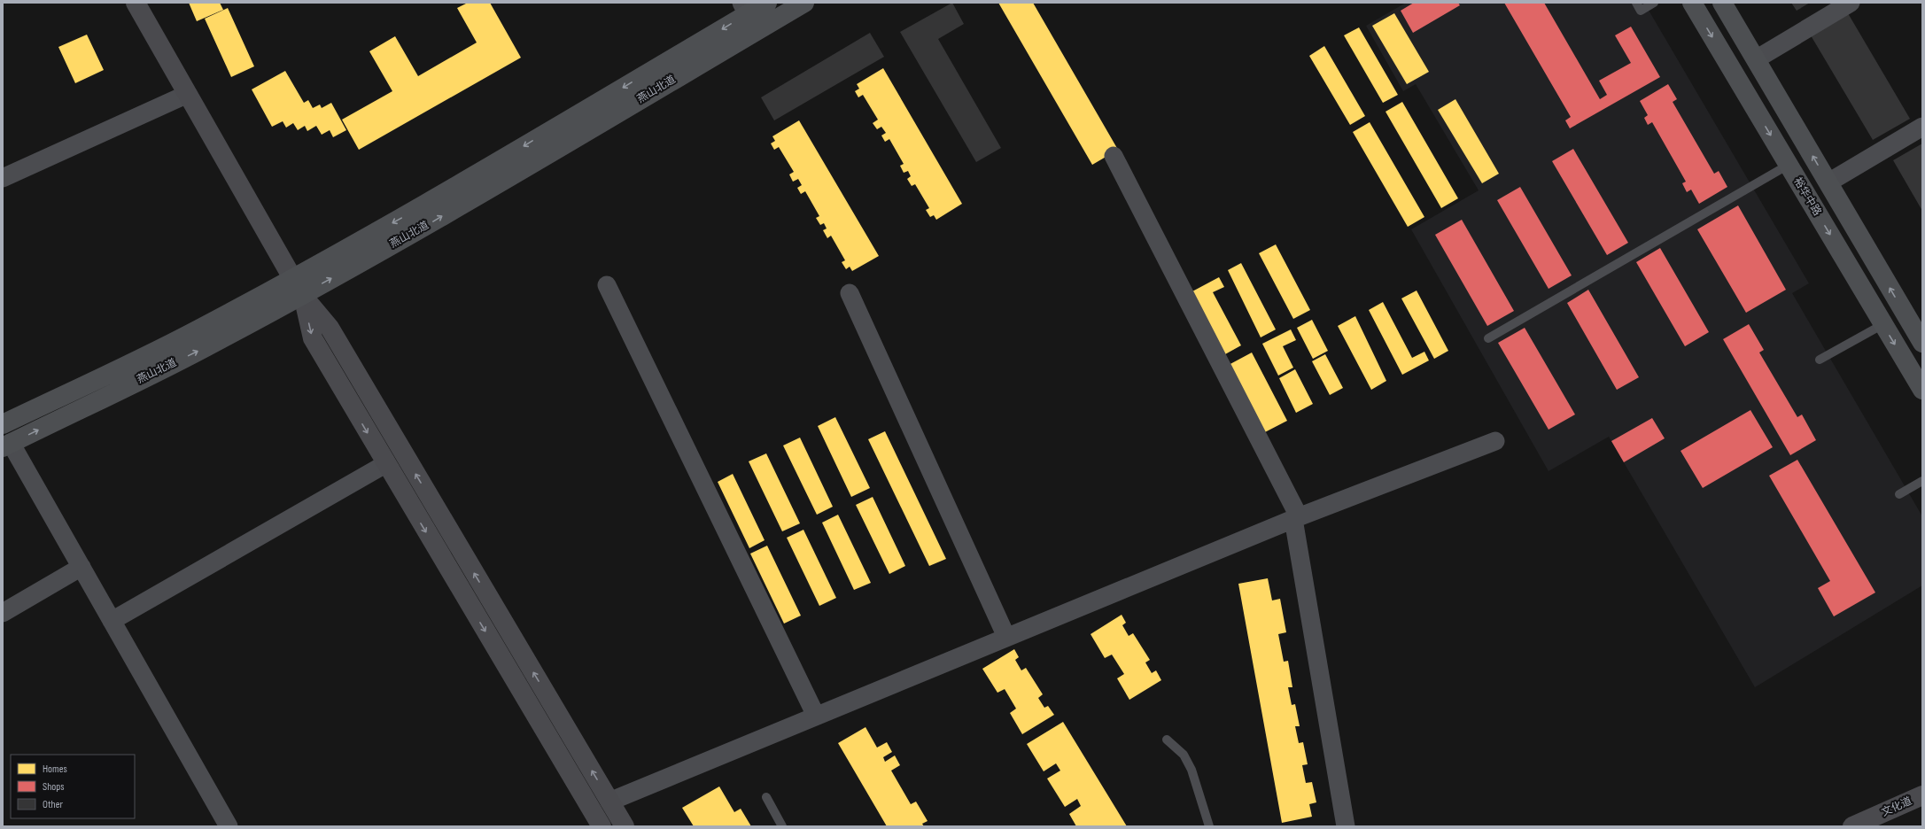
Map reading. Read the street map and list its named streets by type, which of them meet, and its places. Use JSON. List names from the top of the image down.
{
  "streets": {
    "main road": ["燕山北道", "裕华中路", "文化道"]
  },
  "legend": ["Homes", "Shops", "Other"]
}
